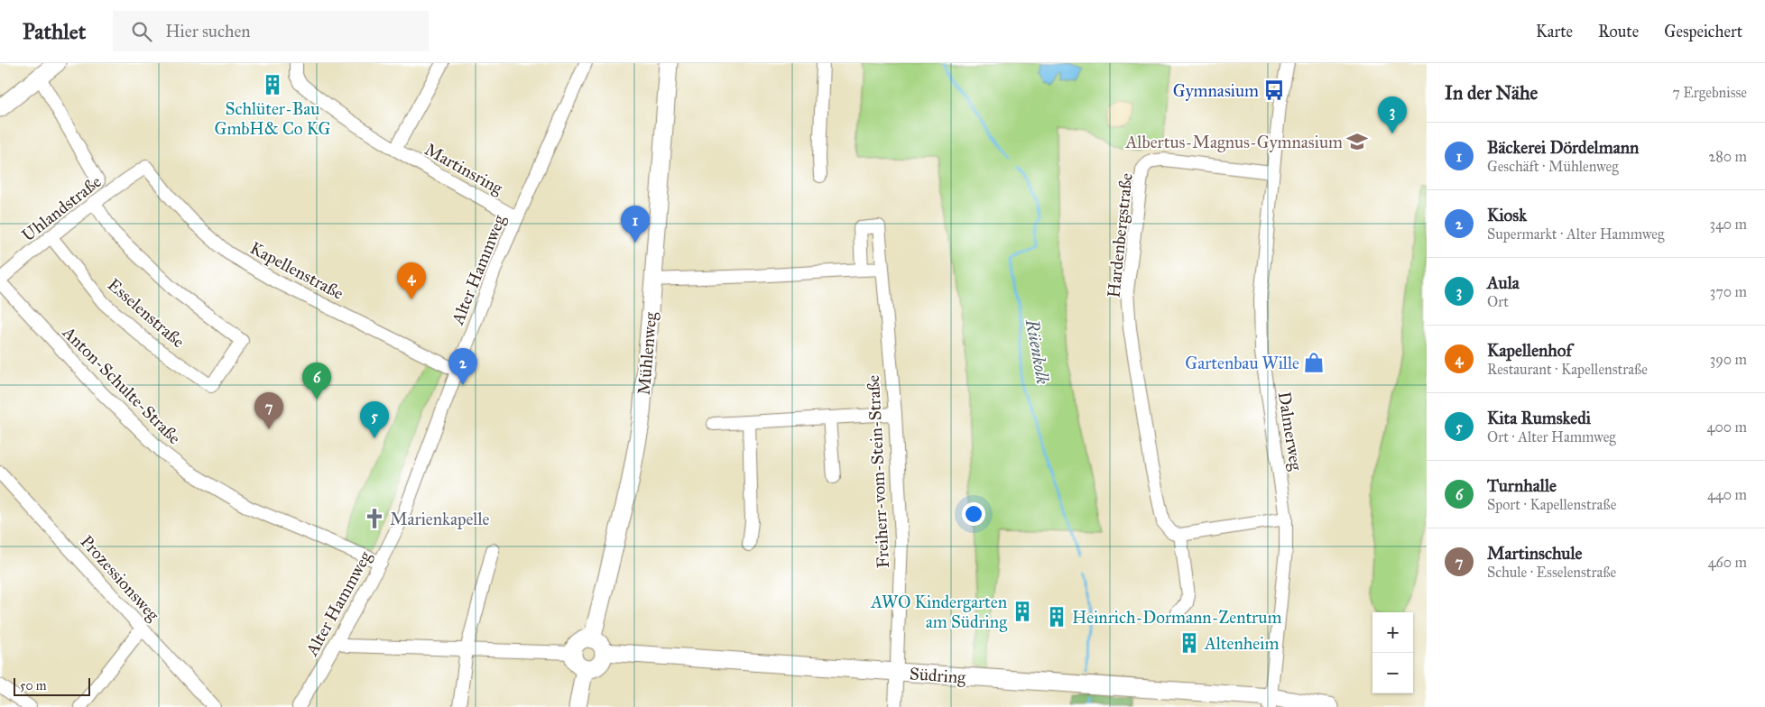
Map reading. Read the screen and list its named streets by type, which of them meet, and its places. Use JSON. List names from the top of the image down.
{
  "streets": {
    "main road": ["Mühlenweg", "Südring"],
    "street": [
      "Martinsring",
      "Uhlandstraße",
      "Hardenbergstraße",
      "Alter Hammweg",
      "Kapellenstraße",
      "Esselenstraße",
      "Anton-Schulte-Straße",
      "Dalmerweg",
      "Freiherr-vom-Stein-Straße",
      "Prozessionsweg"
    ]
  },
  "crossings": [
    ["Martinsring", "Alter Hammweg"],
    ["Uhlandstraße", "Kapellenstraße"],
    ["Uhlandstraße", "Esselenstraße"],
    ["Uhlandstraße", "Anton-Schulte-Straße"],
    ["Hardenbergstraße", "Dalmerweg"],
    ["Alter Hammweg", "Kapellenstraße"],
    ["Alter Hammweg", "Anton-Schulte-Straße"],
    ["Mühlenweg", "Südring"],
    ["Dalmerweg", "Südring"],
    ["Freiherr-vom-Stein-Straße", "Südring"]
  ],
  "water": ["Rüenkolk"],
  "places": {
    "building": [
      "Schlüter-Bau GmbH& Co KG",
      "AWO Kindergarten am Südring",
      "Heinrich-Dormann-Zentrum",
      "Altenheim"
    ],
    "bus stop": ["Gymnasium"],
    "school or university": ["Albertus-Magnus-Gymnasium"],
    "shop": ["Gartenbau Wille"],
    "church": ["Marienkapelle"]
  },
  "scale_bar": "50 m",
  "page": {
    "header": "Pathlet",
    "search": "Hier suchen",
    "nav": ["Karte", "Route", "Gespeichert"],
    "heading": ["In der Nähe", "7 Ergebnisse"],
    "pins": [
      "3",
      "1",
      "4",
      "2",
      "6",
      "7",
      "5"
    ],
    "list": [
      {
        "mark": "1",
        "name": "Bäckerei Dördelmann",
        "note": "Geschäft · Mühlenweg",
        "value": "280 m"
      },
      {
        "mark": "2",
        "name": "Kiosk",
        "note": "Supermarkt · Alter Hammweg",
        "value": "340 m"
      },
      {
        "mark": "3",
        "name": "Aula",
        "note": "Ort",
        "value": "370 m"
      },
      {
        "mark": "4",
        "name": "Kapellenhof",
        "note": "Restaurant · Kapellenstraße",
        "value": "390 m"
      },
      {
        "mark": "5",
        "name": "Kita Rumskedi",
        "note": "Ort · Alter Hammweg",
        "value": "400 m"
      },
      {
        "mark": "6",
        "name": "Turnhalle",
        "note": "Sport · Kapellenstraße",
        "value": "440 m"
      },
      {
        "mark": "7",
        "name": "Martinschule",
        "note": "Schule · Esselenstraße",
        "value": "460 m"
      }
    ],
    "map_buttons": ["+", "−"],
    "scale": "50 m"
  }
}
